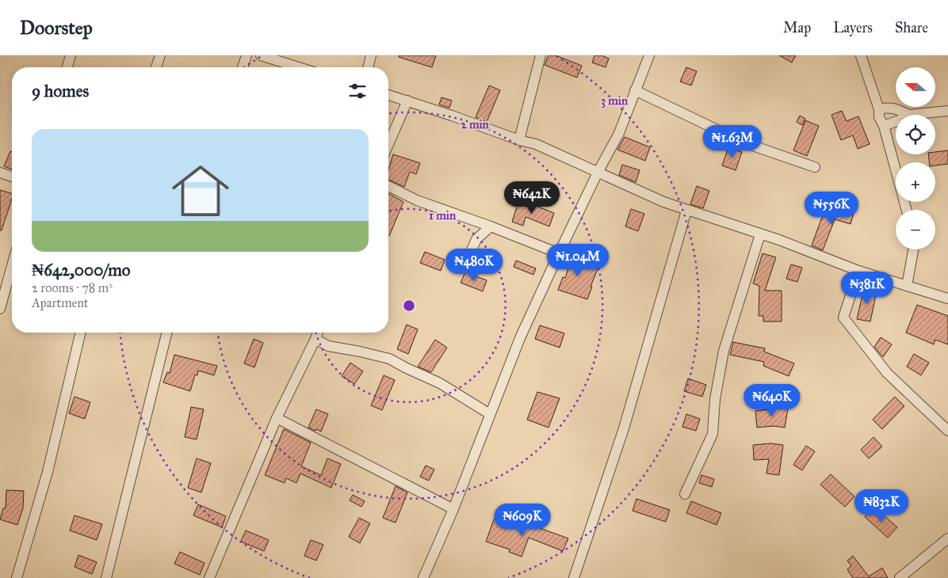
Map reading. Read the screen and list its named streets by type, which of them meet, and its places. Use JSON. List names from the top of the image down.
{
  "north": "left",
  "page": {
    "header": "Doorstep",
    "nav": ["Map", "Layers", "Share"],
    "map_buttons": ["+", "−"],
    "heading": "9 homes",
    "list": [
      {
        "name": "₦642,000/mo",
        "note": "2 rooms · 78 m² · Apartment"
      }
    ],
    "price": [
      "₦1.63M",
      "₦642K",
      "₦556K",
      "₦1.04M",
      "₦480K",
      "₦381K",
      "₦640K",
      "₦832K",
      "₦609K"
    ]
  },
  "rings": ["3 min", "2 min", "1 min"]
}
